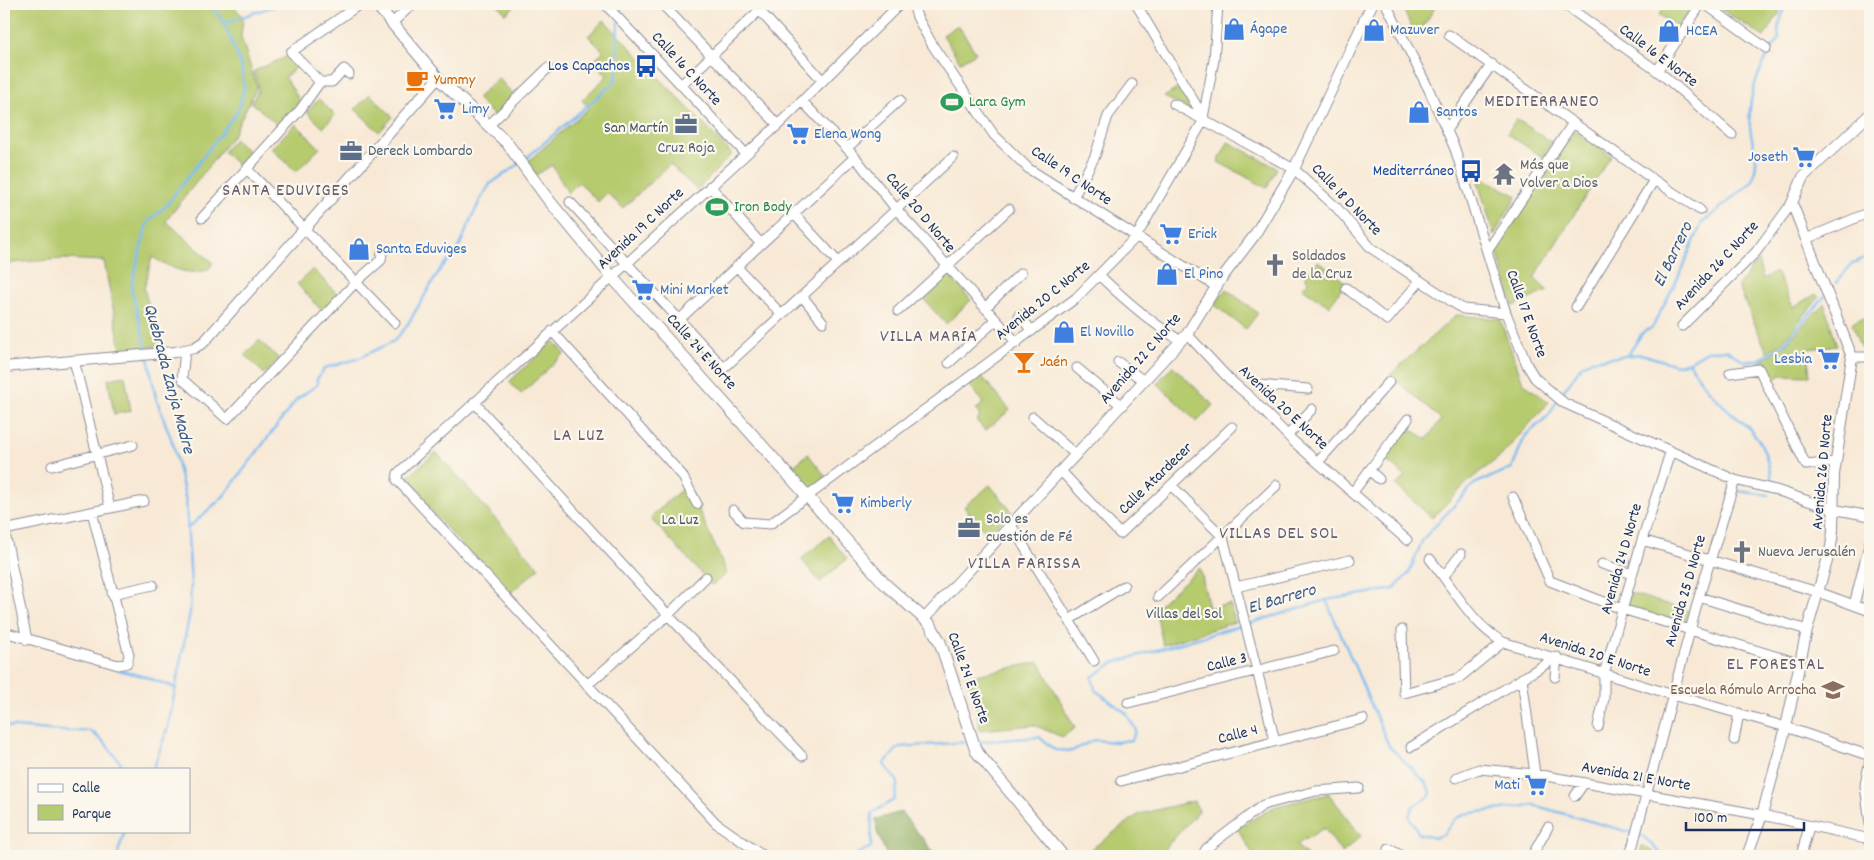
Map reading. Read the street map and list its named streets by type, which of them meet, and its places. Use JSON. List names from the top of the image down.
{
  "streets": {
    "main road": ["Calle 24 E Norte"],
    "street": [
      "Calle 16 E Norte",
      "Calle 16 C Norte",
      "Calle 19 C Norte",
      "Calle 18 D Norte",
      "Calle 20 D Norte",
      "Avenida 19 C Norte",
      "Avenida 26 C Norte",
      "Avenida 20 C Norte",
      "Calle 17 E Norte",
      "Avenida 22 C Norte",
      "Avenida 20 E Norte",
      "Avenida 26 D Norte",
      "Calle Atardecer",
      "Avenida 24 D Norte",
      "Avenida 25 D Norte",
      "Calle 3",
      "Calle 4",
      "Avenida 21 E Norte"
    ]
  },
  "crossings": [
    ["Calle 16 C Norte", "Avenida 19 C Norte"],
    ["Calle 19 C Norte", "Avenida 20 C Norte"],
    ["Calle 19 C Norte", "Avenida 22 C Norte"],
    ["Calle 18 D Norte", "Avenida 20 C Norte"],
    ["Calle 18 D Norte", "Calle 17 E Norte"],
    ["Calle 18 D Norte", "Avenida 22 C Norte"],
    ["Calle 20 D Norte", "Avenida 19 C Norte"],
    ["Calle 20 D Norte", "Avenida 20 C Norte"],
    ["Avenida 19 C Norte", "Calle 24 E Norte"],
    ["Avenida 20 C Norte", "Calle 24 E Norte"],
    ["Avenida 20 C Norte", "Avenida 20 E Norte"],
    ["Calle 17 E Norte", "Avenida 26 D Norte"],
    ["Calle 17 E Norte", "Avenida 24 D Norte"],
    ["Calle 17 E Norte", "Avenida 25 D Norte"],
    ["Calle 24 E Norte", "Avenida 22 C Norte"],
    ["Avenida 22 C Norte", "Avenida 20 E Norte"],
    ["Avenida 22 C Norte", "Calle Atardecer"],
    ["Avenida 20 E Norte", "Avenida 26 D Norte"],
    ["Avenida 20 E Norte", "Avenida 24 D Norte"],
    ["Avenida 20 E Norte", "Avenida 25 D Norte"],
    ["Avenida 26 D Norte", "Avenida 21 E Norte"],
    ["Avenida 25 D Norte", "Avenida 21 E Norte"]
  ],
  "districts": [
    "MEDITERRANEO",
    "SANTA EDUVIGES",
    "VILLA MARÍA",
    "LA LUZ",
    "VILLAS DEL SOL",
    "VILLA FARISSA",
    "EL FORESTAL"
  ],
  "water": ["El Barrero", "Quebrada Zanja Madre"],
  "parks": ["San Martín", "La Luz", "Villas del Sol"],
  "places": {
    "shop": [
      "Ágape",
      "Mazuver",
      "HCEA",
      "Santos",
      "Santa Eduviges",
      "El Pino",
      "El Novillo"
    ],
    "bus stop": ["Los Capachos", "Mediterráneo"],
    "cafe": ["Yummy"],
    "sports": ["Lara Gym", "Iron Body"],
    "supermarket": [
      "Limy",
      "Elena Wong",
      "Joseth",
      "Erick",
      "Mini Market",
      "Lesbia",
      "Kimberly",
      "Mati"
    ],
    "office": ["Cruz Roja", "Dereck Lombardo", "Solo es cuestión de Fé"],
    "temple": ["Más que Volver a Dios"],
    "church": ["Soldados de la Cruz", "Nueva Jerusalén"],
    "bar": ["Jaén"],
    "school or university": ["Escuela Rómulo Arrocha"]
  },
  "legend": ["Calle", "Parque"],
  "scale_bar": "100 m"
}
